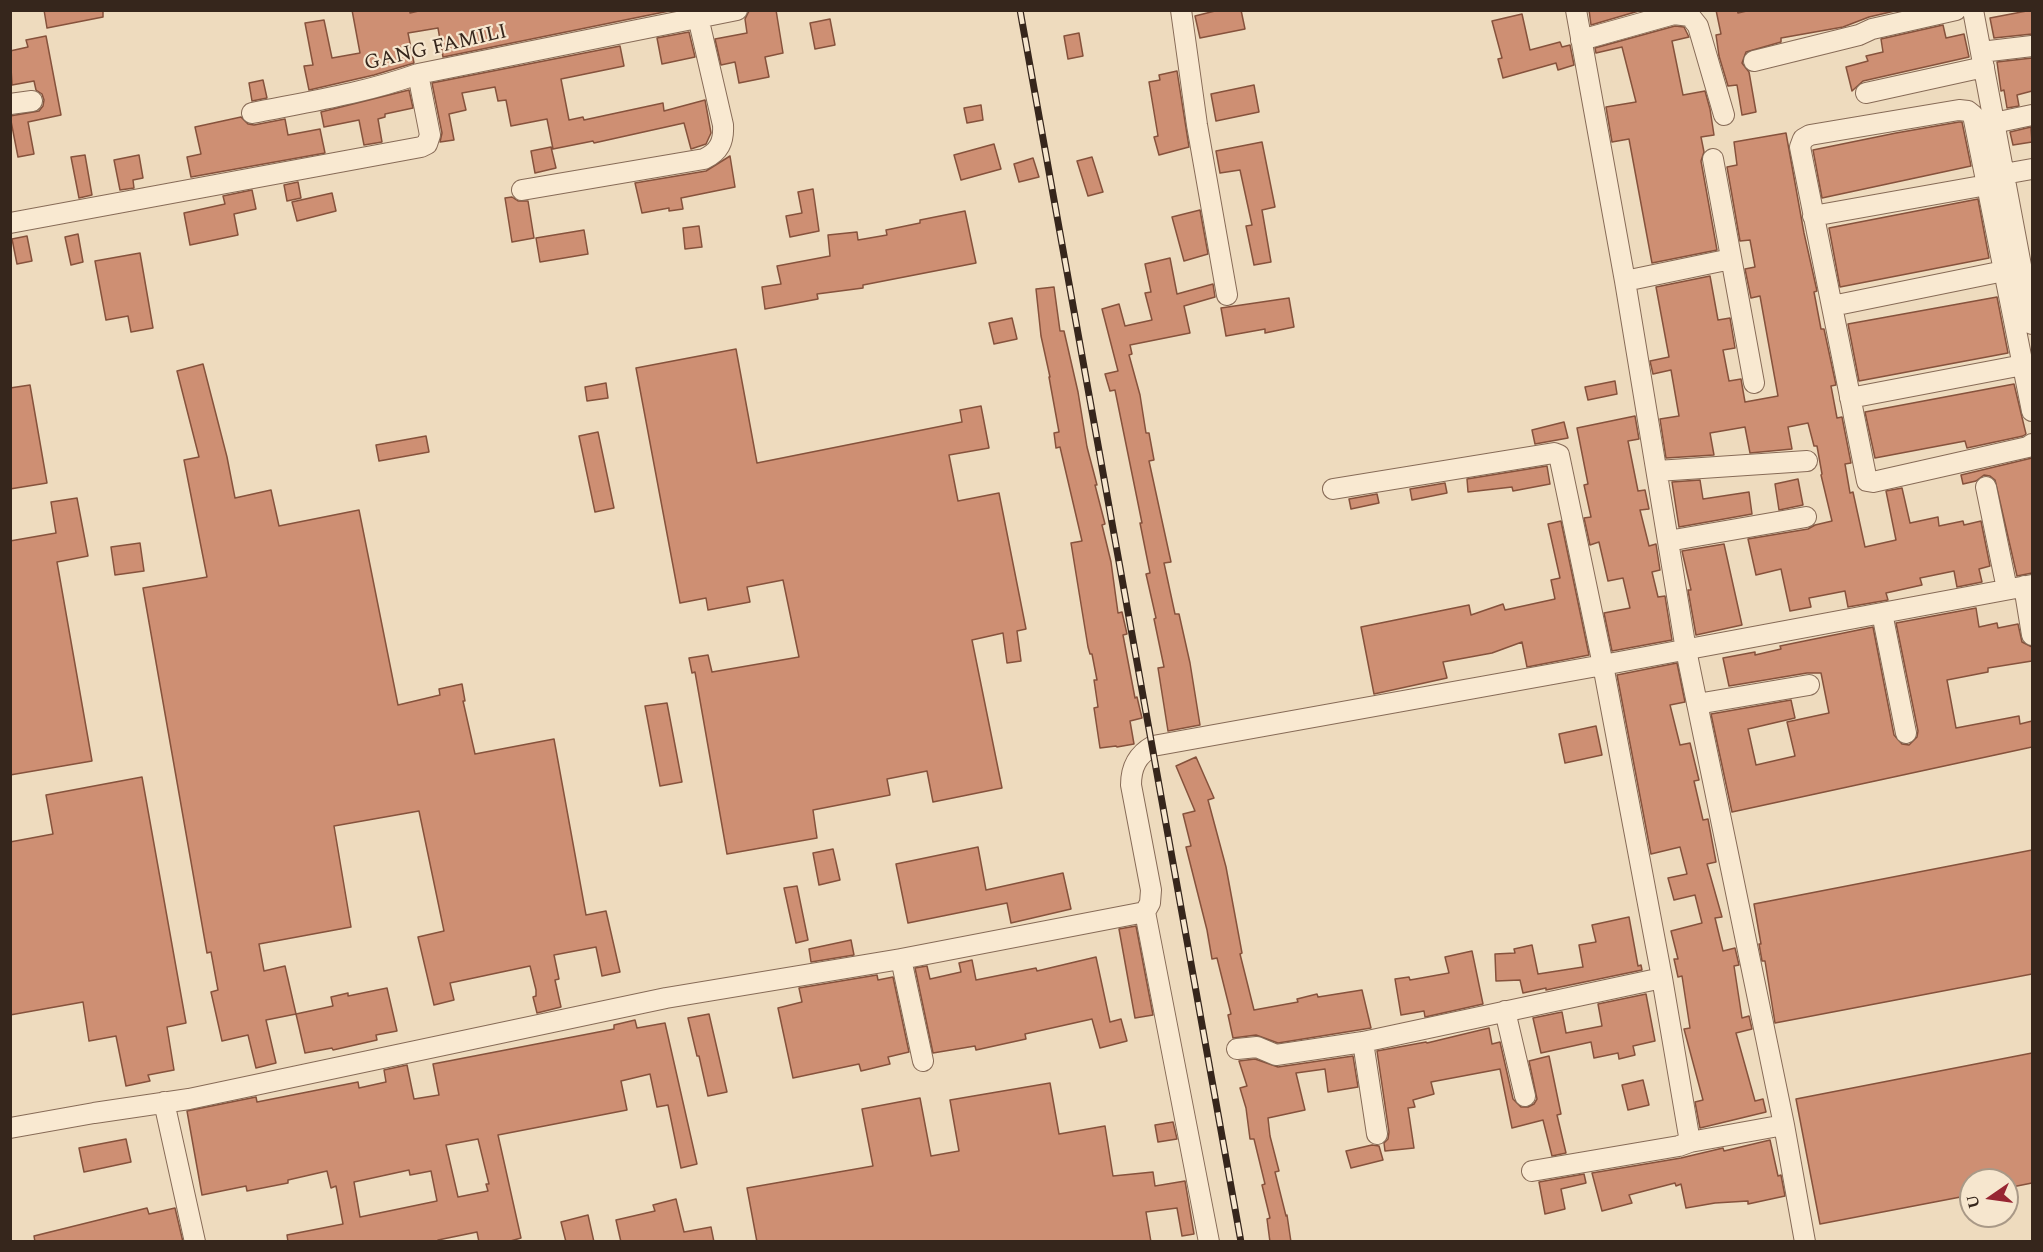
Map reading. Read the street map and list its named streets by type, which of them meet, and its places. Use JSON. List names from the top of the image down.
{
  "streets": {
    "street": ["GANG FAMILI"]
  },
  "north": "left"
}
